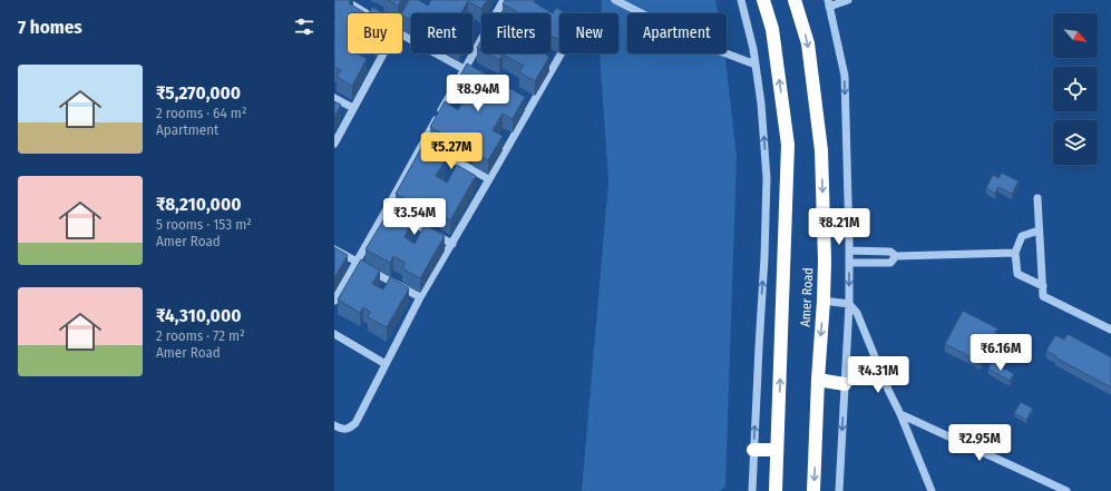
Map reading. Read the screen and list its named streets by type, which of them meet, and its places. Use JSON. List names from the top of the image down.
{
  "streets": {
    "highway": ["Amer Road"]
  },
  "north": "bottom right",
  "page": {
    "heading": "7 homes",
    "chip": [
      "Buy",
      "Rent",
      "Filters",
      "New",
      "Apartment"
    ],
    "list": [
      {
        "name": "₹5,270,000",
        "note": "2 rooms · 64 m² · Apartment"
      },
      {
        "name": "₹8,210,000",
        "note": "5 rooms · 153 m² · Amer Road"
      },
      {
        "name": "₹4,310,000",
        "note": "2 rooms · 72 m² · Amer Road"
      }
    ],
    "price": [
      "₹8.94M",
      "₹5.27M",
      "₹3.54M",
      "₹8.21M",
      "₹6.16M",
      "₹4.31M",
      "₹2.95M"
    ]
  }
}
